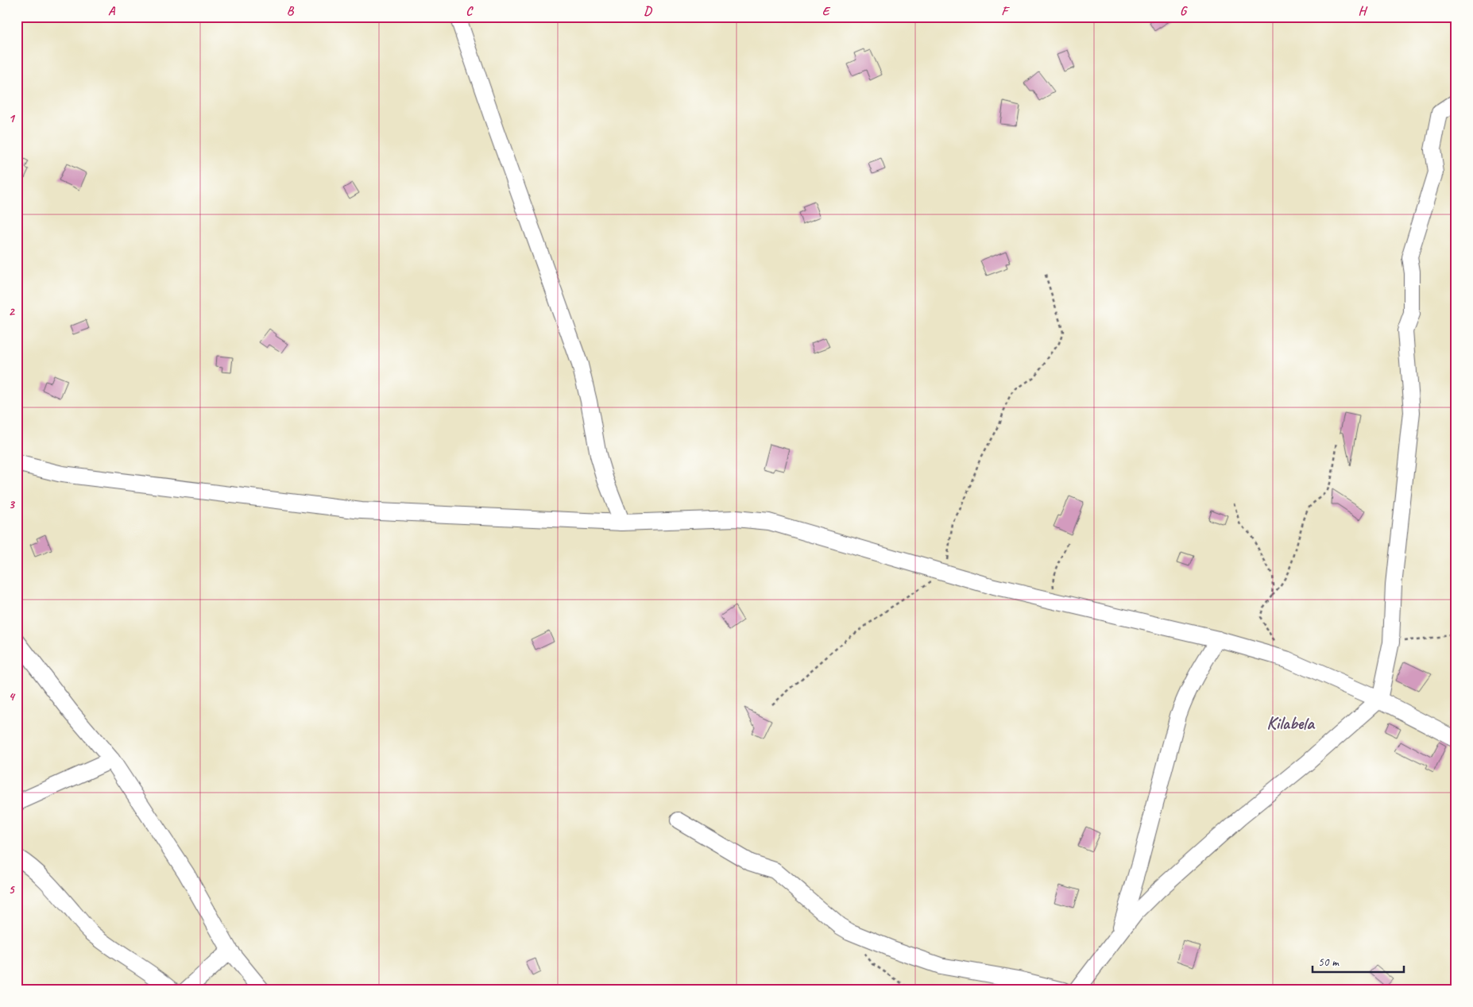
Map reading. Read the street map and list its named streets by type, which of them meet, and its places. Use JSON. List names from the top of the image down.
{
  "districts": ["Kilabela"],
  "scale_bar": "50 m",
  "grid": {
    "columns": [
      "A",
      "B",
      "C",
      "D",
      "E",
      "F",
      "G",
      "H"
    ],
    "rows": [
      "1",
      "2",
      "3",
      "4",
      "5"
    ]
  }
}
